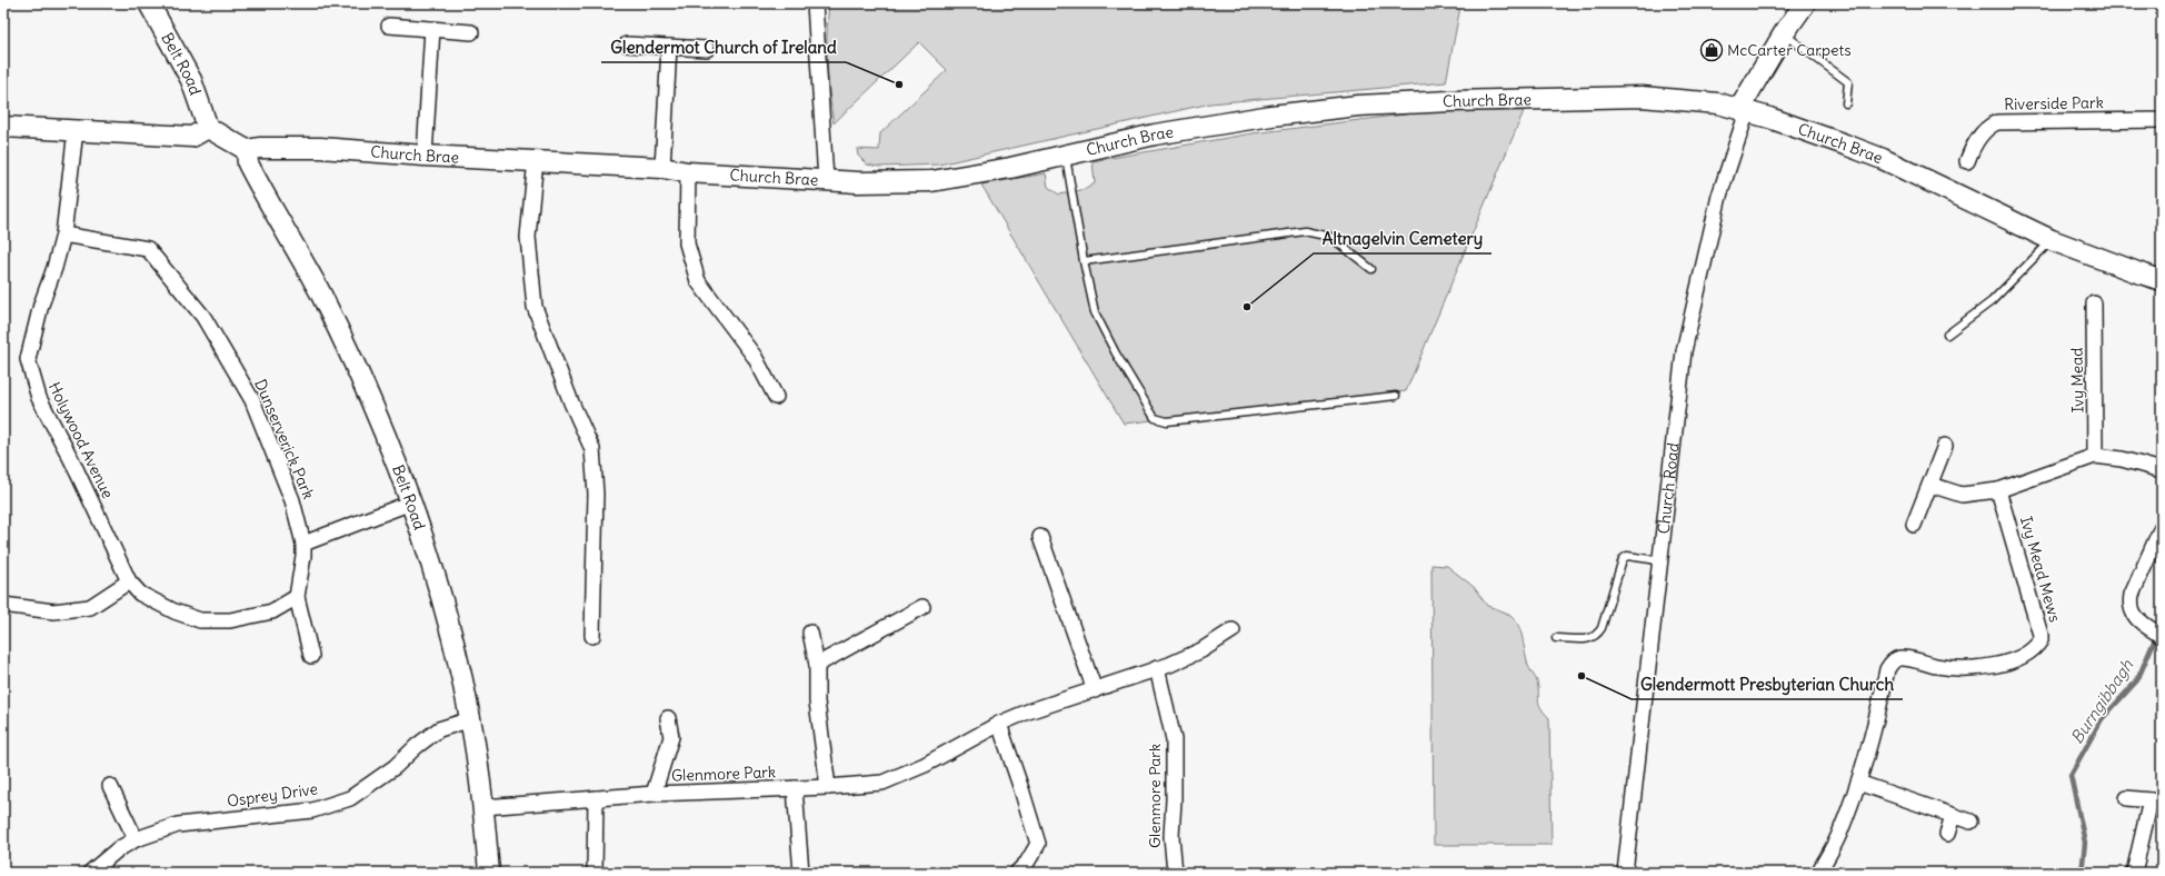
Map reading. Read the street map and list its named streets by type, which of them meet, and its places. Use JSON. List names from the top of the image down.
{
  "streets": {
    "main road": ["Belt Road", "Church Brae", "Church Road"],
    "street": [
      "Riverside Park",
      "Ivy Mead",
      "Dunserverick Park",
      "Holywood Avenue",
      "Ivy Mead Mews",
      "Glenmore Park",
      "Osprey Drive"
    ]
  },
  "crossings": [
    ["Belt Road", "Church Brae"],
    ["Belt Road", "Glenmore Park"],
    ["Belt Road", "Osprey Drive"],
    ["Church Brae", "Church Road"],
    ["Dunserverick Park", "Holywood Avenue"]
  ],
  "water": ["Burngibbagh"],
  "places": {
    "shop": ["McCarter Carpets"],
    "other": ["Glendermot Church of Ireland", "Altnagelvin Cemetery", "Glendermott Presbyterian Church"]
  }
}
